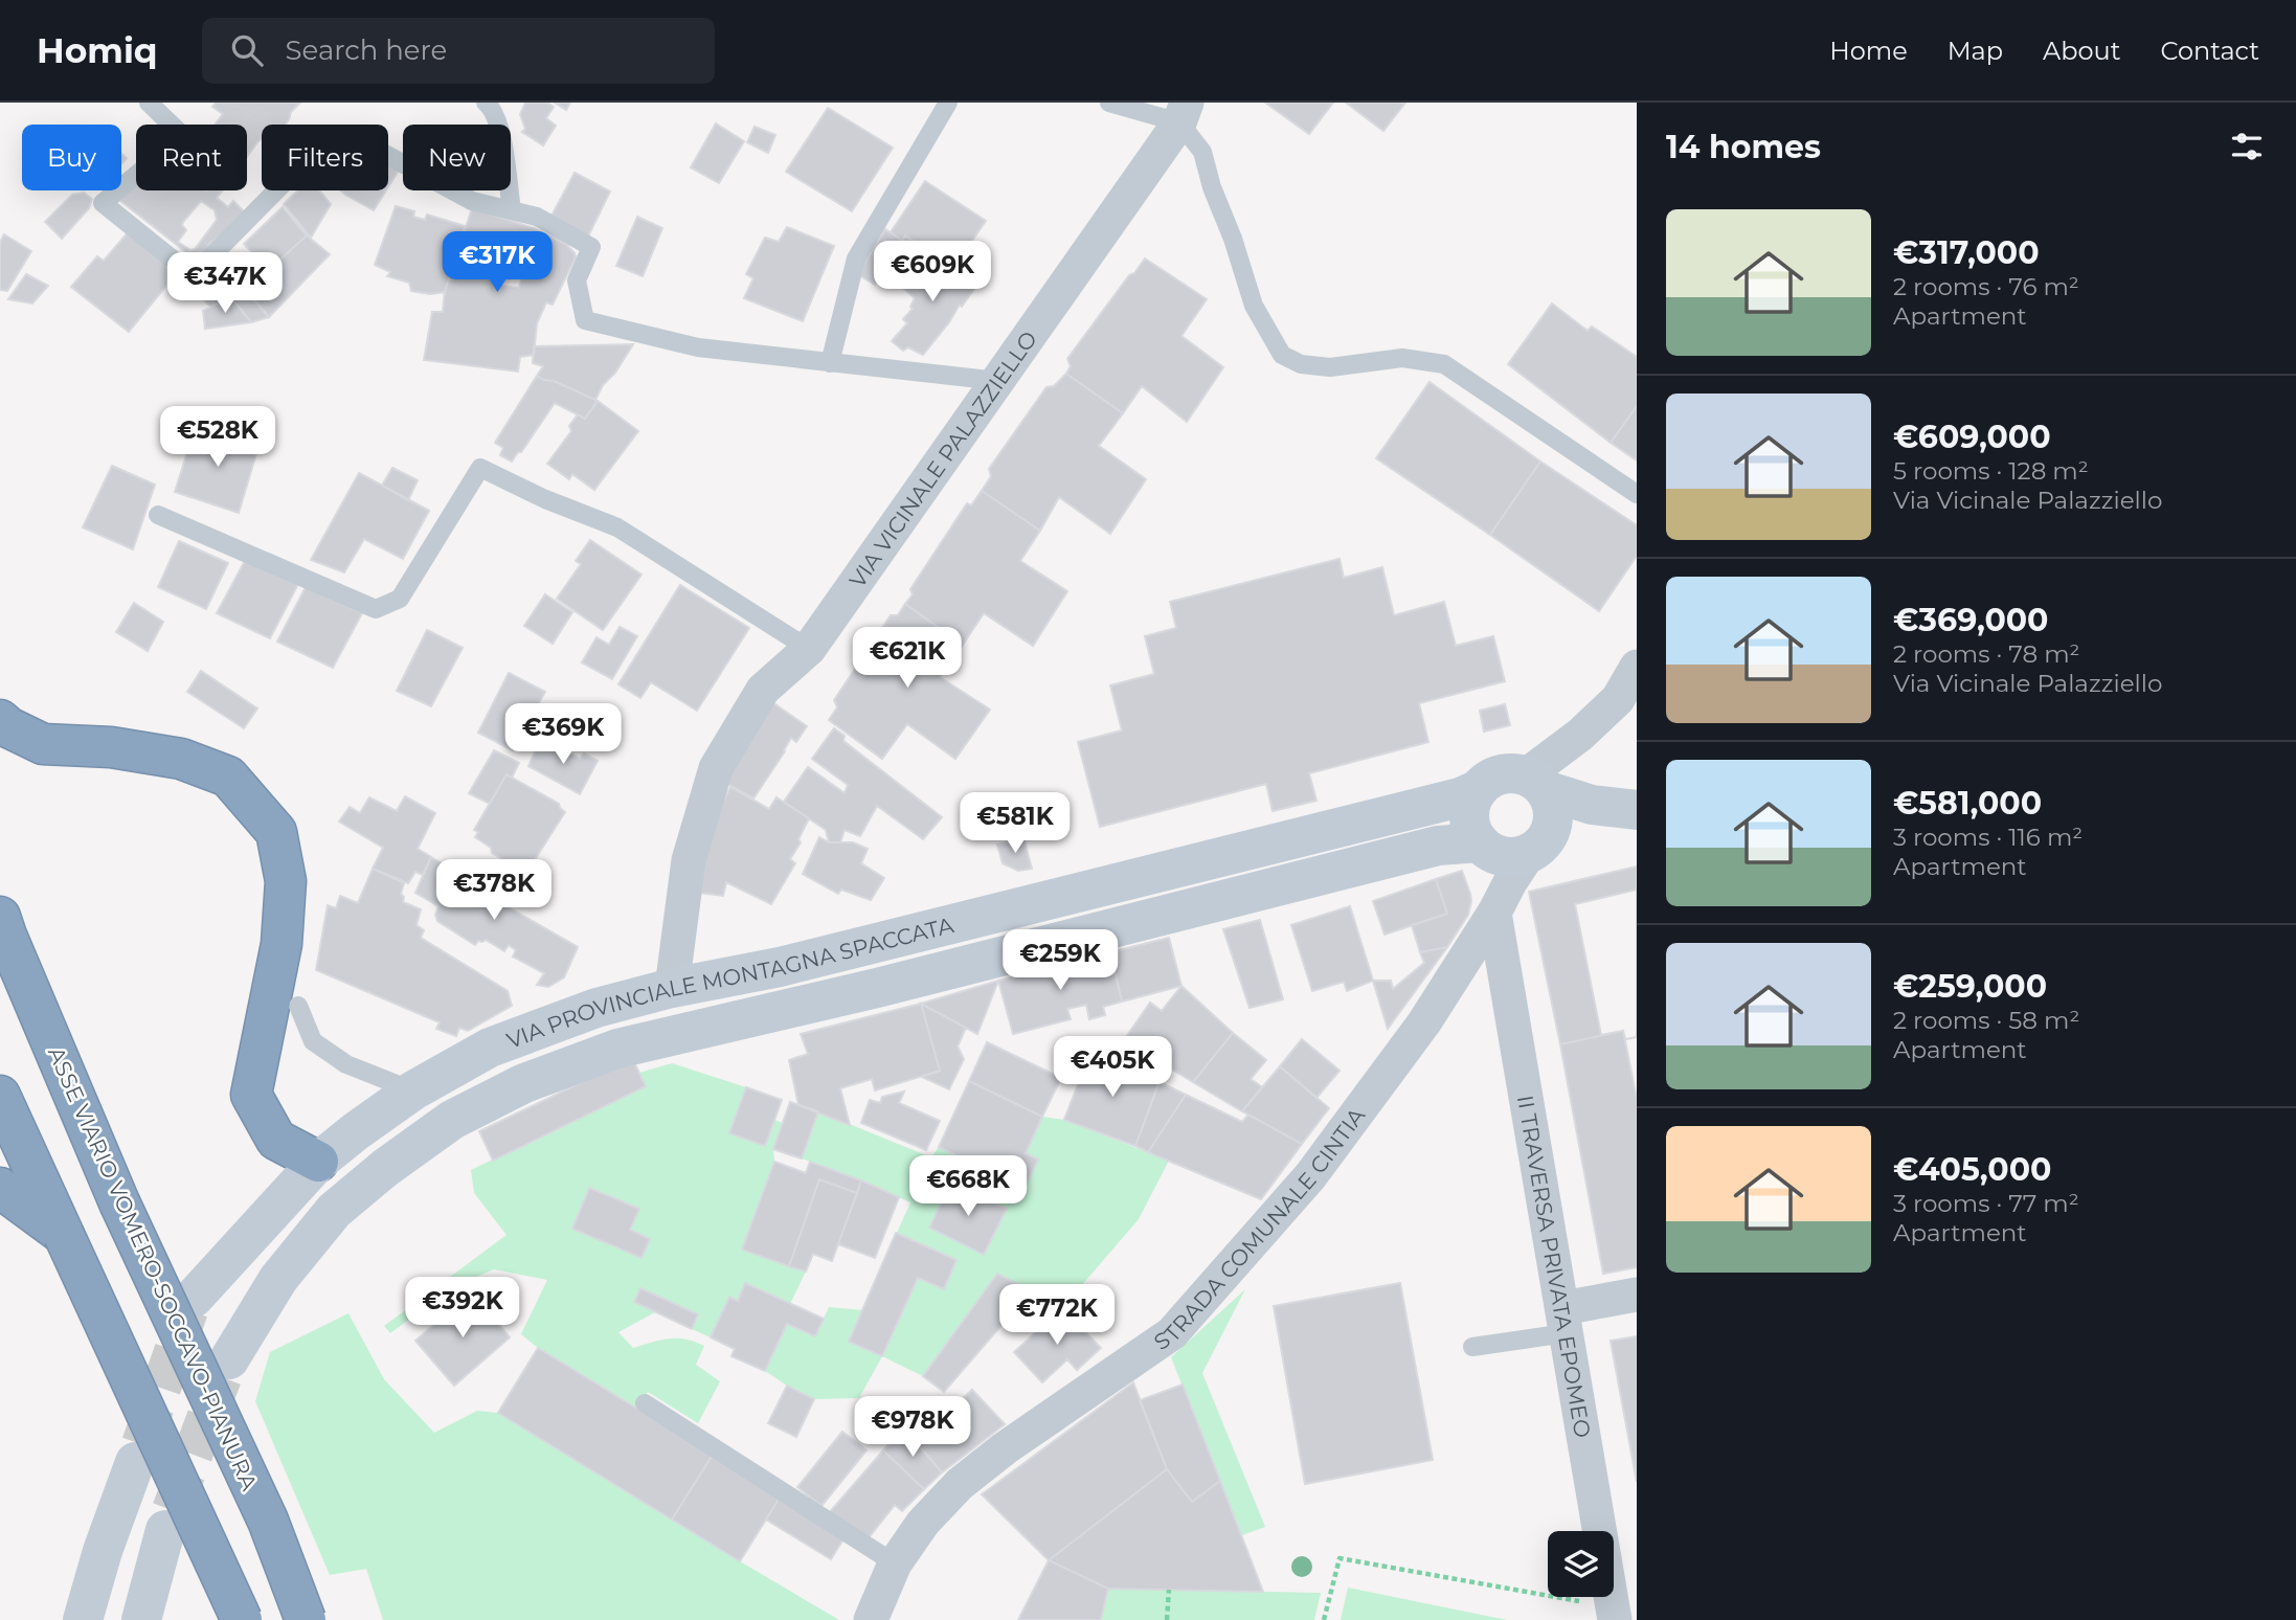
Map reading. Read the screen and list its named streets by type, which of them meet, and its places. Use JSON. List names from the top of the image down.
{
  "streets": {
    "highway": ["ASSE VIARIO VOMERO-SOCCAVO-PIANURA"],
    "street": [
      "VIA VICINALE PALAZZIELLO",
      "VIA PROVINCIALE MONTAGNA SPACCATA",
      "STRADA COMUNALE CINTIA",
      "II TRAVERSA PRIVATA EPOMEO"
    ]
  },
  "crossings": [
    ["VIA VICINALE PALAZZIELLO", "VIA PROVINCIALE MONTAGNA SPACCATA"],
    ["VIA PROVINCIALE MONTAGNA SPACCATA", "STRADA COMUNALE CINTIA"],
    ["STRADA COMUNALE CINTIA", "II TRAVERSA PRIVATA EPOMEO"]
  ],
  "page": {
    "header": "Homiq",
    "search": "Search here",
    "nav": [
      "Home",
      "Map",
      "About",
      "Contact"
    ],
    "heading": "14 homes",
    "chip": [
      "Buy",
      "Rent",
      "Filters",
      "New"
    ],
    "list": [
      {
        "name": "€317,000",
        "note": "2 rooms · 76 m² · Apartment"
      },
      {
        "name": "€609,000",
        "note": "5 rooms · 128 m² · Via Vicinale Palazziello"
      },
      {
        "name": "€369,000",
        "note": "2 rooms · 78 m² · Via Vicinale Palazziello"
      },
      {
        "name": "€581,000",
        "note": "3 rooms · 116 m² · Apartment"
      },
      {
        "name": "€259,000",
        "note": "2 rooms · 58 m² · Apartment"
      },
      {
        "name": "€405,000",
        "note": "3 rooms · 77 m² · Apartment"
      }
    ],
    "price": [
      "€317K",
      "€609K",
      "€347K",
      "€528K",
      "€621K",
      "€369K",
      "€581K",
      "€378K",
      "€259K",
      "€405K",
      "€668K",
      "€392K",
      "€772K",
      "€978K"
    ]
  }
}
